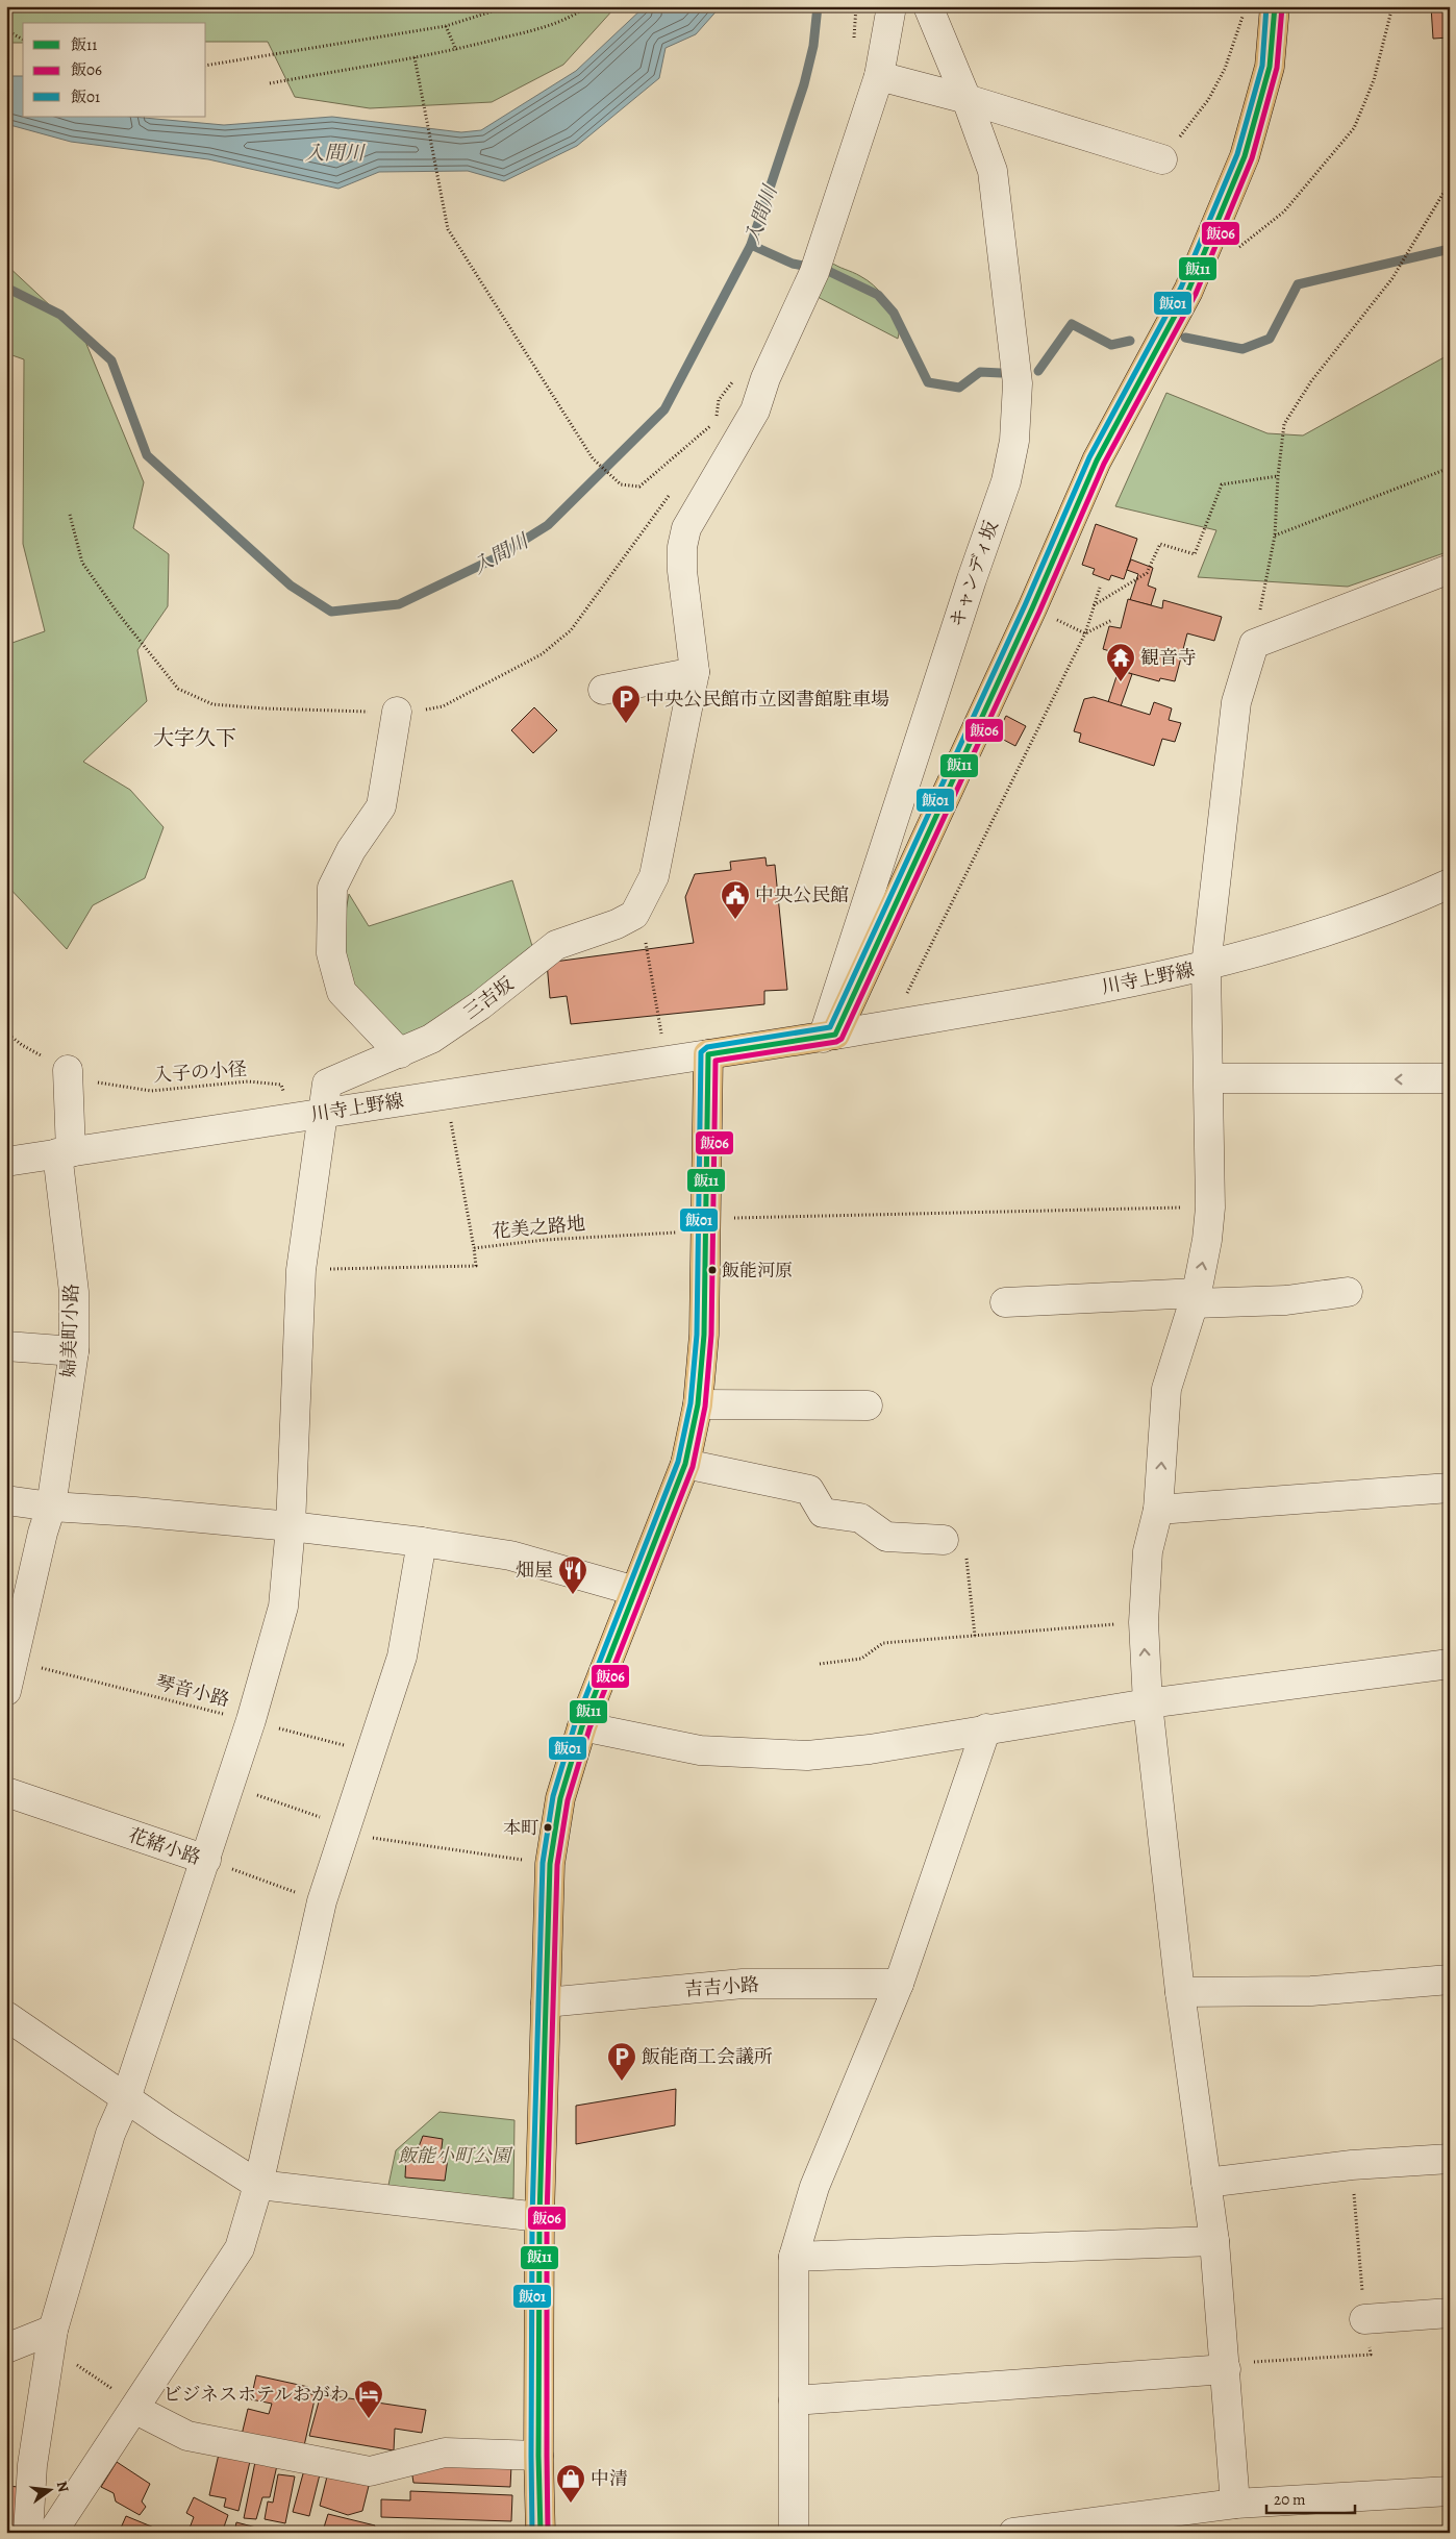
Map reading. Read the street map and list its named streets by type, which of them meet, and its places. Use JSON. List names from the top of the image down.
{
  "streets": {
    "street": [
      "キャンディ坂",
      "川寺上野線",
      "三吉坂",
      "婦美町小路",
      "花緒小路",
      "吉吉小路"
    ],
    "path": ["入子の小径", "花美之路地", "琴音小路"]
  },
  "crossings": [
    ["キャンディ坂", "川寺上野線"],
    ["川寺上野線", "三吉坂"],
    ["川寺上野線", "入子の小径"],
    ["川寺上野線", "婦美町小路"],
    ["入子の小径", "婦美町小路"],
    ["婦美町小路", "琴音小路"]
  ],
  "districts": ["大字久下"],
  "water": ["入間川"],
  "parks": ["飯能小町公園"],
  "places": {
    "temple": ["観音寺"],
    "parking": ["中央公民館市立図書館駐車場", "飯能商工会議所"],
    "public building": ["中央公民館"],
    "other": ["飯能河原", "本町"],
    "restaurant": ["畑屋"],
    "hotel": ["ビジネスホテルおがわ"],
    "shop": ["中清"]
  },
  "lines": ["transit line 飯11", "transit line 飯01", "transit line 飯06"],
  "legend": ["飯11", "飯06", "飯01"],
  "scale_bar": "20 m",
  "north": "right"
}
